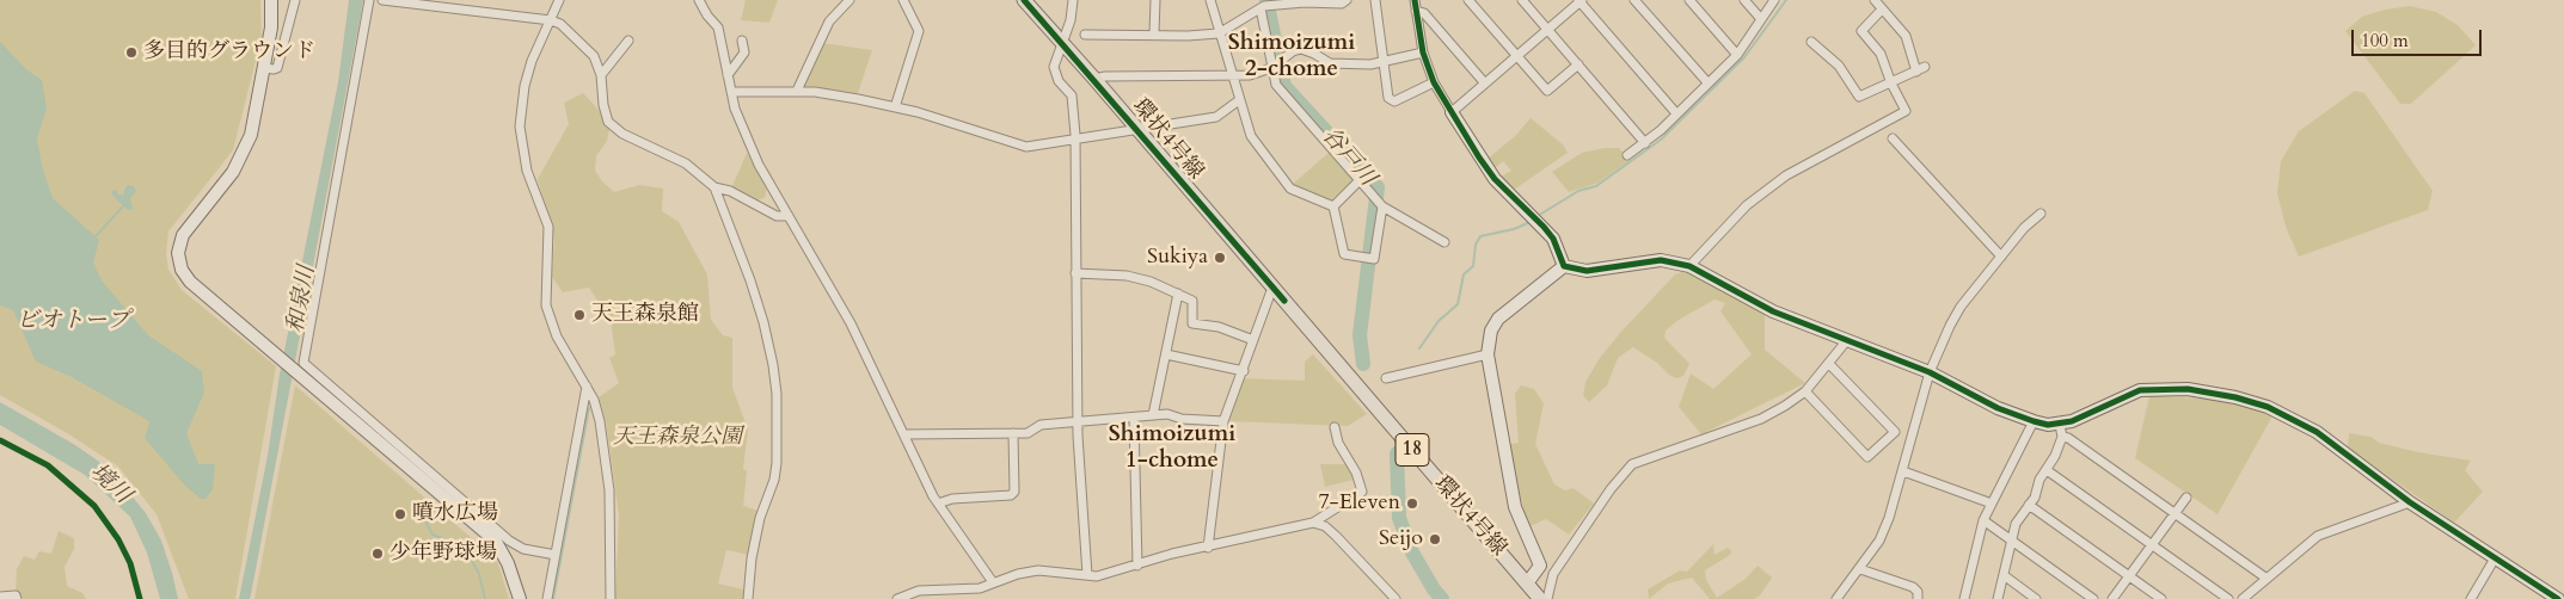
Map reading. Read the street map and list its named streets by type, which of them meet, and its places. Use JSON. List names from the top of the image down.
{
  "streets": {
    "main road": ["環状4号線", "18"]
  },
  "districts": ["Shimoizumi 2-chome", "Shimoizumi 1-chome"],
  "water": [
    "谷戸川",
    "和泉川",
    "ビオトープ",
    "境川"
  ],
  "parks": ["天王森泉公園"],
  "places": [
    "多目的グラウンド",
    "Sukiya",
    "天王森泉館",
    "7-Eleven",
    "噴水広場",
    "Seijo",
    "少年野球場"
  ],
  "scale_bar": "100 m"
}
